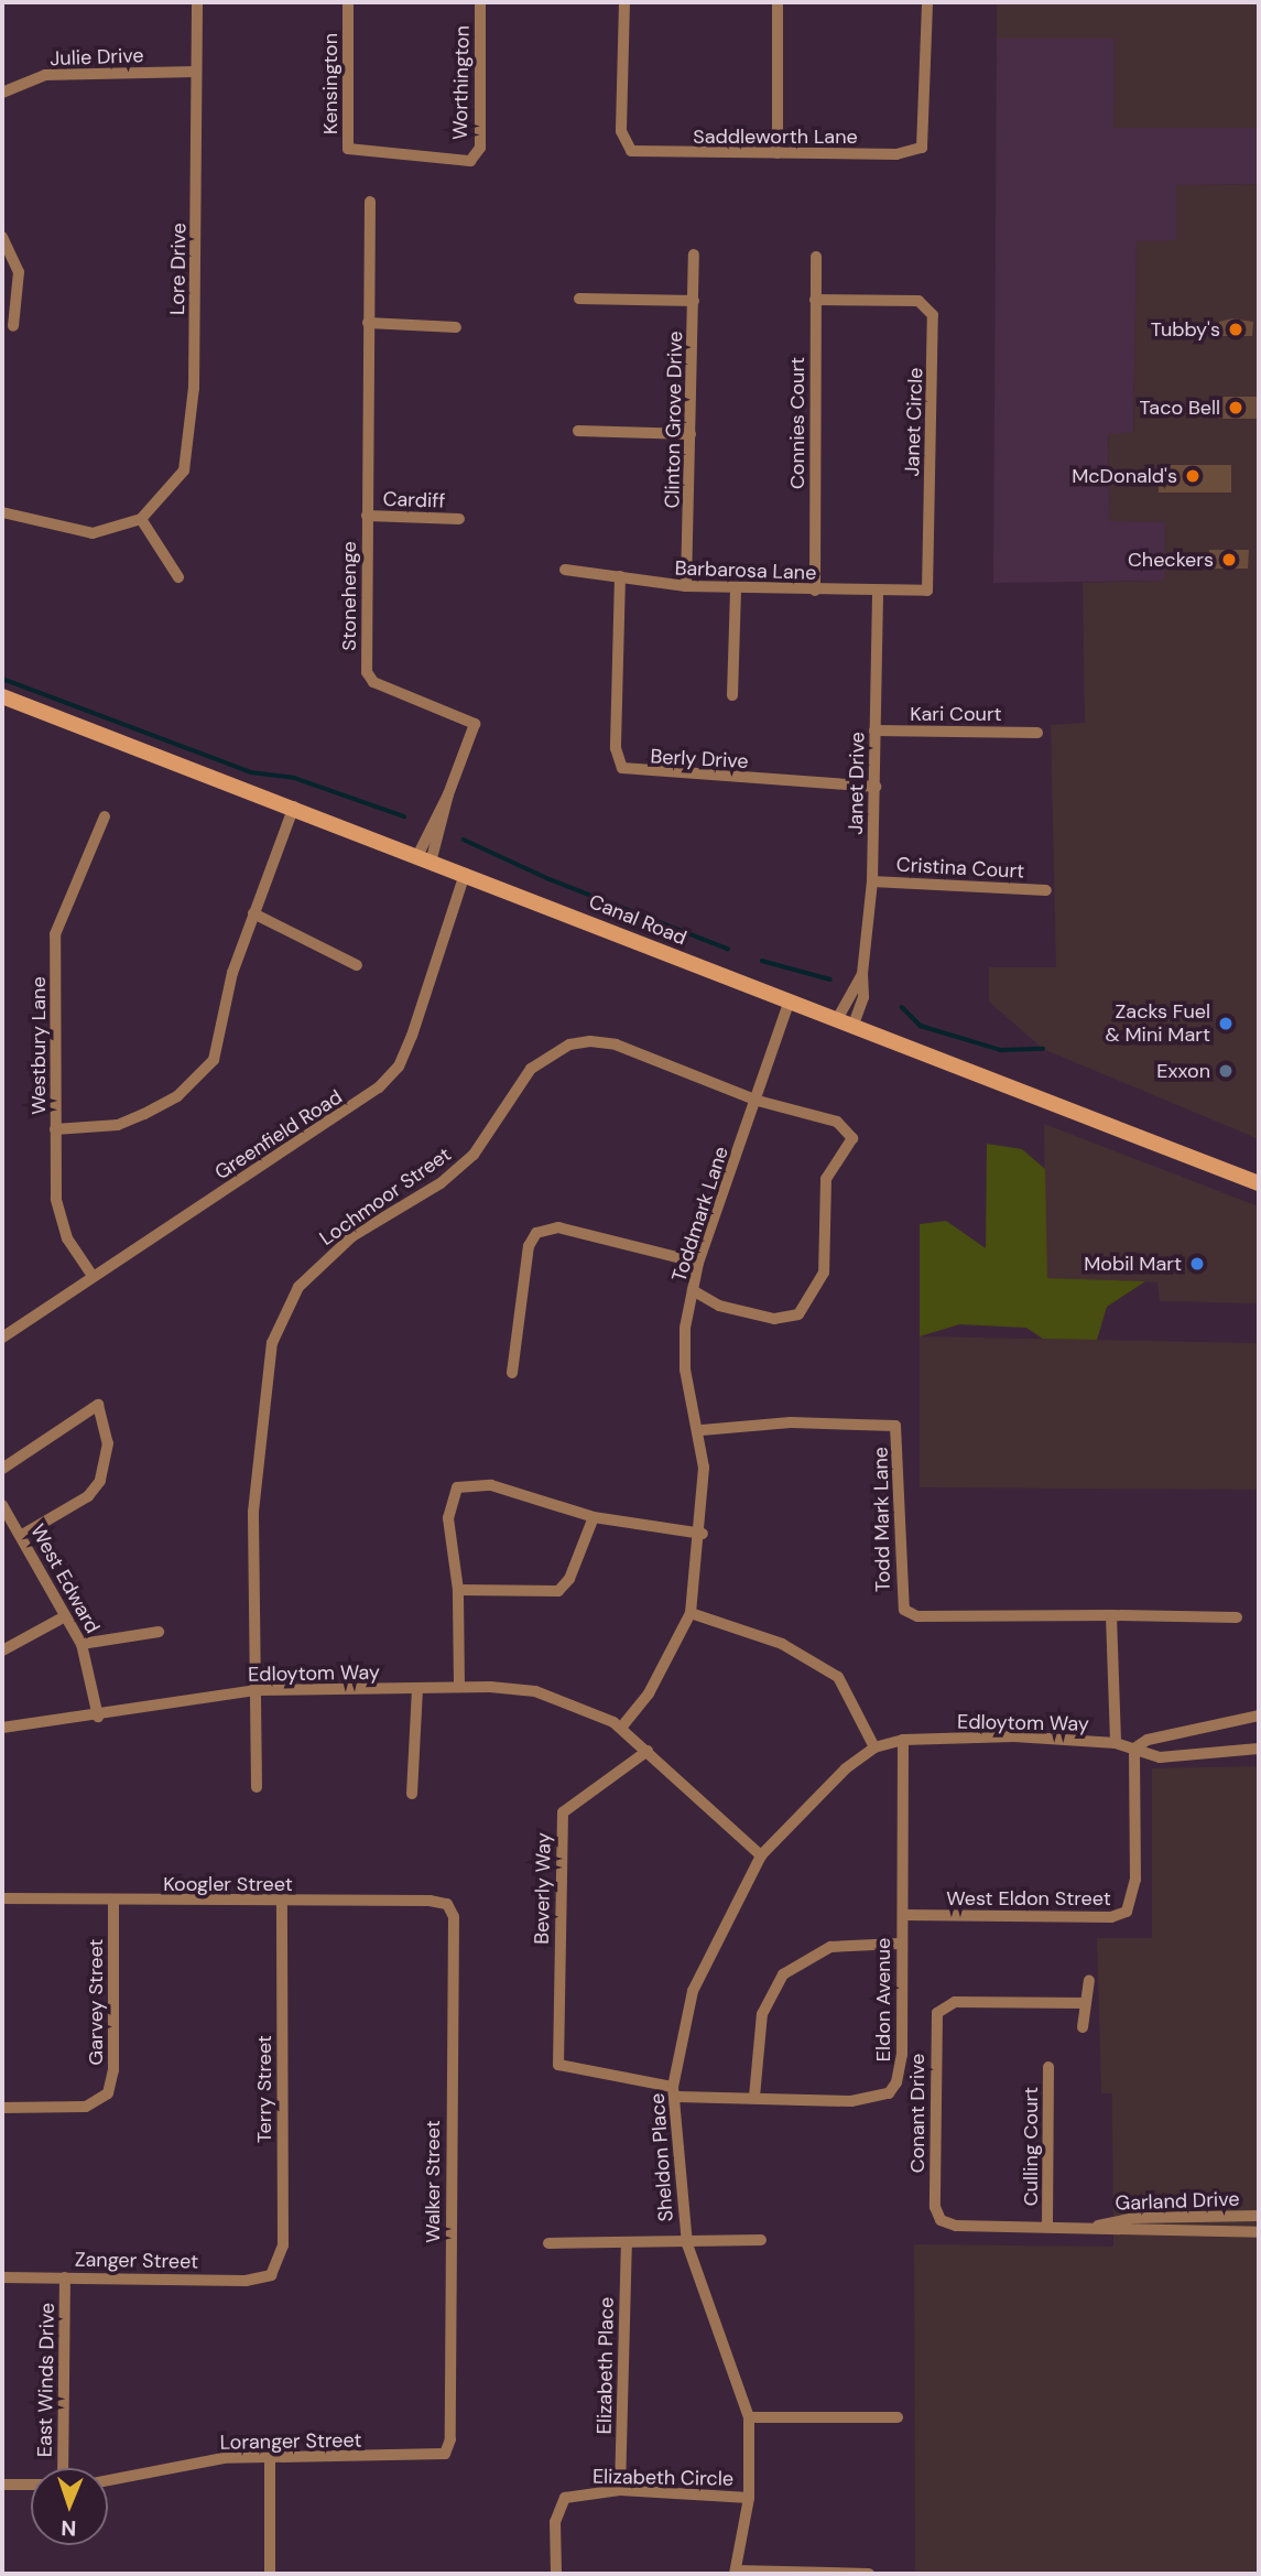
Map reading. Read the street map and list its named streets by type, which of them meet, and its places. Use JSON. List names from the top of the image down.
{
  "streets": {
    "street": [
      "Julie Drive",
      "Worthington",
      "Kensington",
      "Saddleworth Lane",
      "Lore Drive",
      "Clinton Grove Drive",
      "Janet Circle",
      "Connies Court",
      "Cardiff",
      "Barbarosa Lane",
      "Stonehenge",
      "Kari Court",
      "Berly Drive",
      "Janet Drive",
      "Cristina Court",
      "Canal Road",
      "Westbury Lane",
      "Greenfield Road",
      "Lochmoor Street",
      "Toddmark Lane",
      "Todd Mark Lane",
      "West Edward",
      "Edloytom Way",
      "Koogler Street",
      "Beverly Way",
      "West Eldon Street",
      "Eldon Avenue",
      "Garvey Street",
      "Terry Street",
      "Conant Drive",
      "Culling Court",
      "Sheldon Place",
      "Walker Street",
      "Garland Drive",
      "Zanger Street",
      "Elizabeth Place",
      "East Winds Drive",
      "Loranger Street",
      "Elizabeth Circle"
    ]
  },
  "crossings": [
    ["Julie Drive", "Lore Drive"],
    ["Worthington", "Kensington"],
    ["Clinton Grove Drive", "Barbarosa Lane"],
    ["Janet Circle", "Connies Court"],
    ["Janet Circle", "Barbarosa Lane"],
    ["Connies Court", "Barbarosa Lane"],
    ["Cardiff", "Stonehenge"],
    ["Barbarosa Lane", "Berly Drive"],
    ["Barbarosa Lane", "Janet Drive"],
    ["Stonehenge", "Canal Road"],
    ["Kari Court", "Janet Drive"],
    ["Berly Drive", "Janet Drive"],
    ["Janet Drive", "Cristina Court"],
    ["Janet Drive", "Canal Road"],
    ["Canal Road", "Greenfield Road"],
    ["Canal Road", "Toddmark Lane"],
    ["Westbury Lane", "Greenfield Road"],
    ["Lochmoor Street", "Toddmark Lane"],
    ["Lochmoor Street", "Edloytom Way"],
    ["Toddmark Lane", "Todd Mark Lane"],
    ["West Edward", "Edloytom Way"],
    ["Edloytom Way", "Beverly Way"],
    ["Edloytom Way", "West Eldon Street"],
    ["Edloytom Way", "Eldon Avenue"],
    ["Edloytom Way", "Sheldon Place"],
    ["Koogler Street", "Garvey Street"],
    ["Koogler Street", "Terry Street"],
    ["Koogler Street", "Walker Street"],
    ["Beverly Way", "Eldon Avenue"],
    ["Beverly Way", "Sheldon Place"],
    ["West Eldon Street", "Eldon Avenue"],
    ["Eldon Avenue", "Sheldon Place"],
    ["Terry Street", "Zanger Street"],
    ["Conant Drive", "Garland Drive"],
    ["Culling Court", "Garland Drive"],
    ["Sheldon Place", "Elizabeth Circle"],
    ["Walker Street", "Loranger Street"],
    ["Zanger Street", "East Winds Drive"],
    ["Elizabeth Place", "Elizabeth Circle"]
  ],
  "places": [
    "Tubby's",
    "Taco Bell",
    "McDonald's",
    "Checkers",
    "Zacks Fuel & Mini Mart",
    "Exxon",
    "Mobil Mart"
  ],
  "north": "bottom"
}
